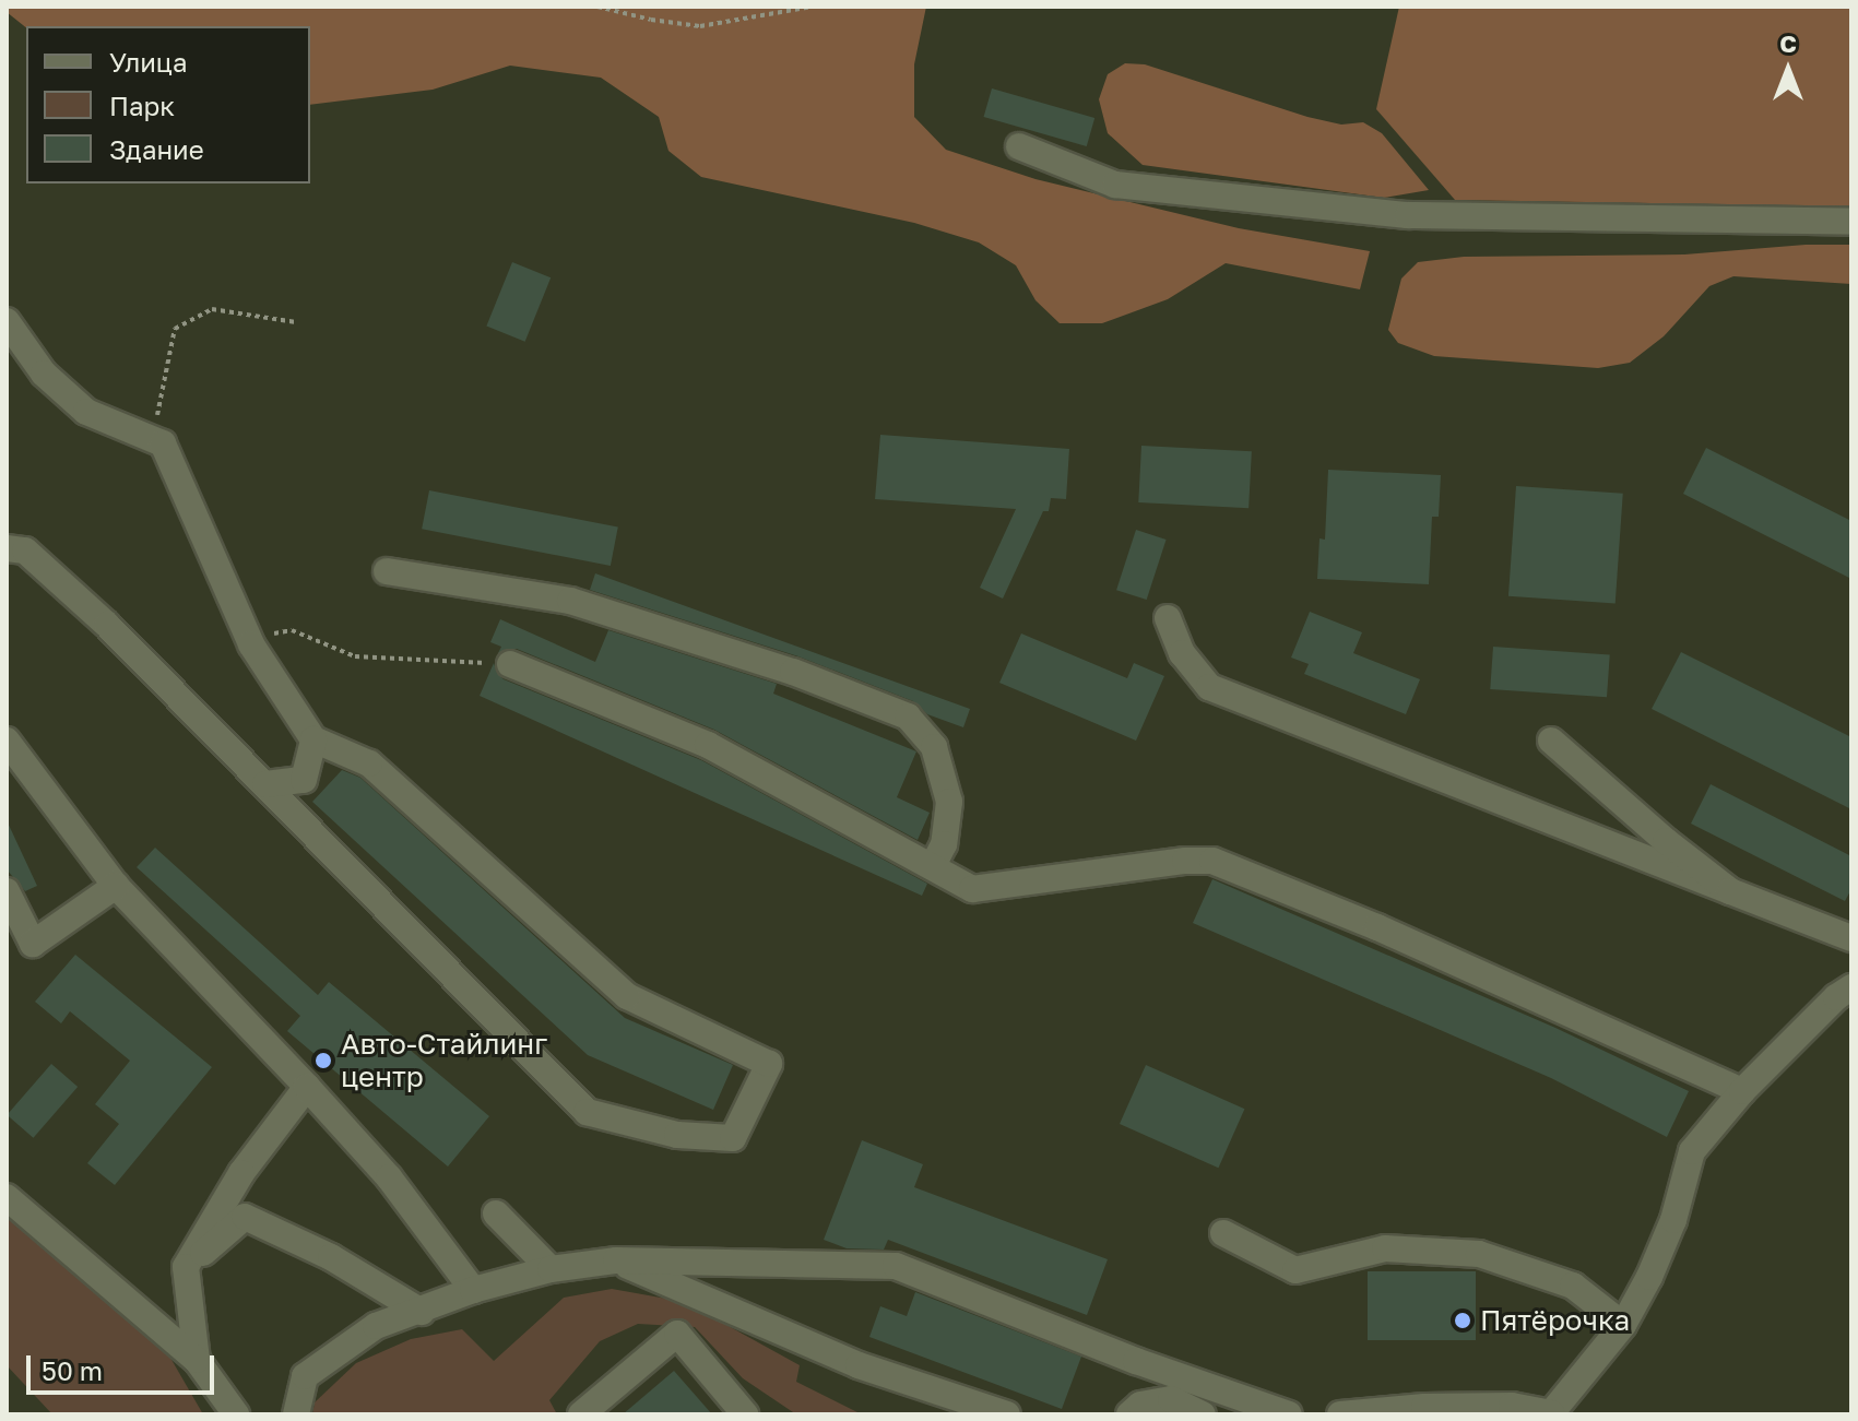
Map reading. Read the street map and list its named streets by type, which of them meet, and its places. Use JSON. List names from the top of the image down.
{
  "places": ["Авто-Стайлинг центр", "Пятёрочка"],
  "legend": ["Улица", "Парк", "Здание"],
  "scale_bar": "50 m",
  "north": "top"
}
